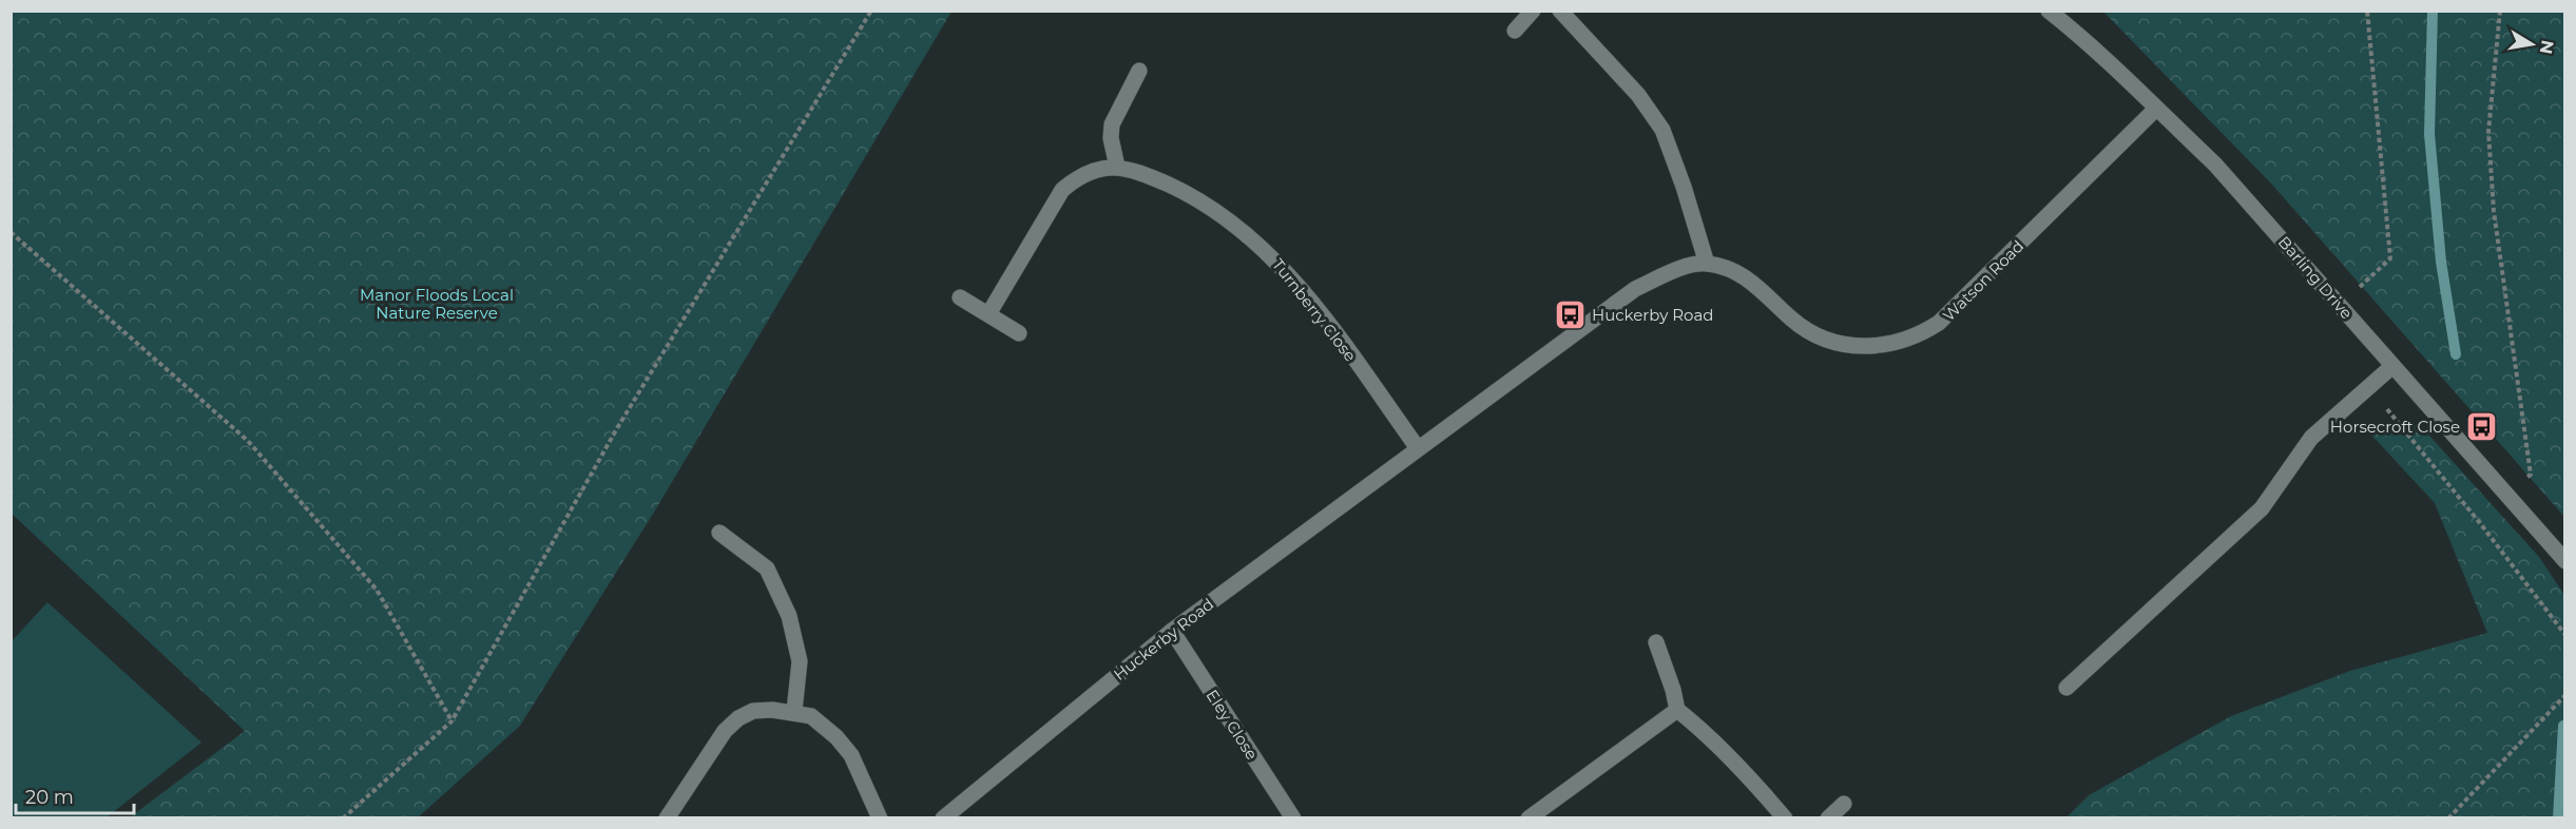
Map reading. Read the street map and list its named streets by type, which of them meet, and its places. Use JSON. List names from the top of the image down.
{
  "streets": {
    "street": [
      "Barling Drive",
      "Watson Road",
      "Turnberry Close",
      "Huckerby Road",
      "Eley Close"
    ]
  },
  "crossings": [
    ["Barling Drive", "Watson Road"],
    ["Watson Road", "Huckerby Road"],
    ["Turnberry Close", "Huckerby Road"],
    ["Huckerby Road", "Eley Close"]
  ],
  "parks": ["Manor Floods Local Nature Reserve"],
  "places": {
    "bus stop": ["Huckerby Road", "Horsecroft Close"]
  },
  "scale_bar": "20 m",
  "north": "right"
}
